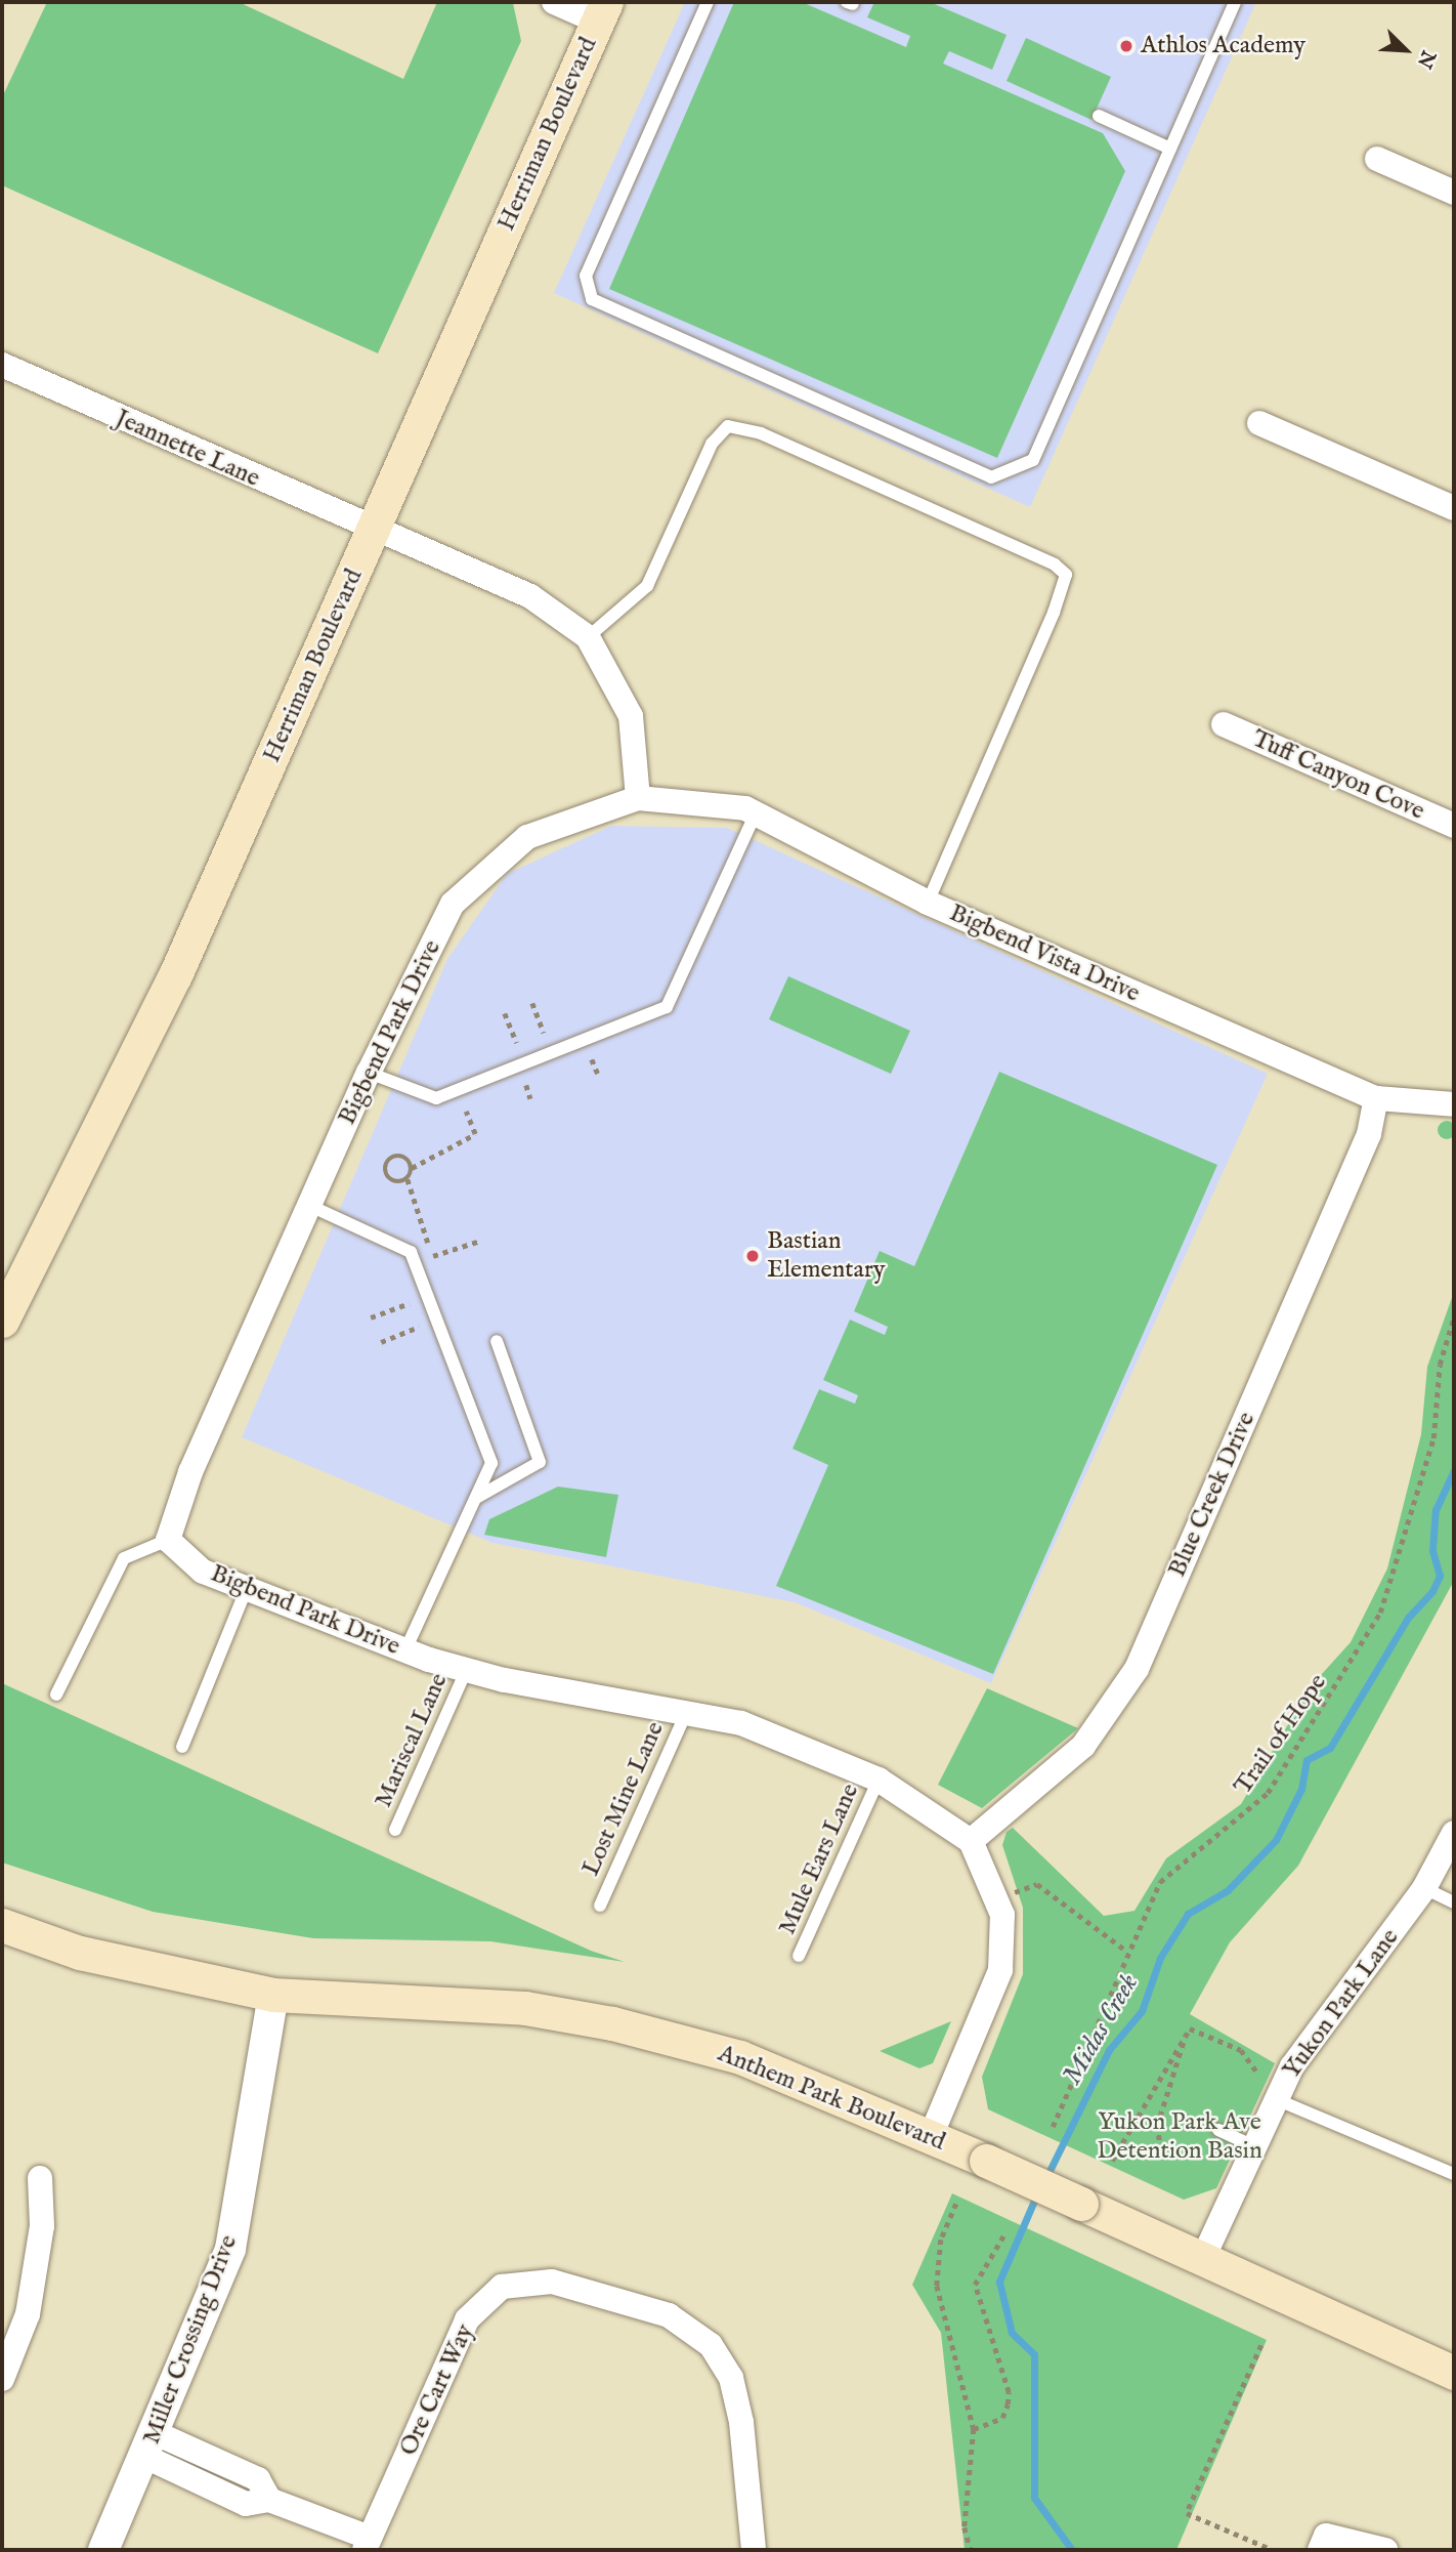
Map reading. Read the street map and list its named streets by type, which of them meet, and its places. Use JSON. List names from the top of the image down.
{
  "streets": {
    "main road": ["Herriman Boulevard", "Anthem Park Boulevard"],
    "street": [
      "Jeannette Lane",
      "Tuff Canyon Cove",
      "Bigbend Vista Drive",
      "Bigbend Park Drive",
      "Blue Creek Drive",
      "Yukon Park Lane",
      "Miller Crossing Drive",
      "Ore Cart Way"
    ],
    "lane": ["Mariscal Lane", "Lost Mine Lane", "Mule Ears Lane"],
    "path": ["Trail of Hope"]
  },
  "crossings": [
    ["Herriman Boulevard", "Jeannette Lane"],
    ["Bigbend Vista Drive", "Bigbend Park Drive"],
    ["Bigbend Vista Drive", "Blue Creek Drive"],
    ["Bigbend Park Drive", "Blue Creek Drive"],
    ["Bigbend Park Drive", "Mariscal Lane"],
    ["Bigbend Park Drive", "Lost Mine Lane"],
    ["Bigbend Park Drive", "Mule Ears Lane"],
    ["Yukon Park Lane", "Anthem Park Boulevard"],
    ["Anthem Park Boulevard", "Miller Crossing Drive"]
  ],
  "water": ["Midas Creek"],
  "parks": ["Yukon Park Ave Detention Basin"],
  "places": ["Athlos Academy", "Bastian Elementary"],
  "north": "bottom right"
}
